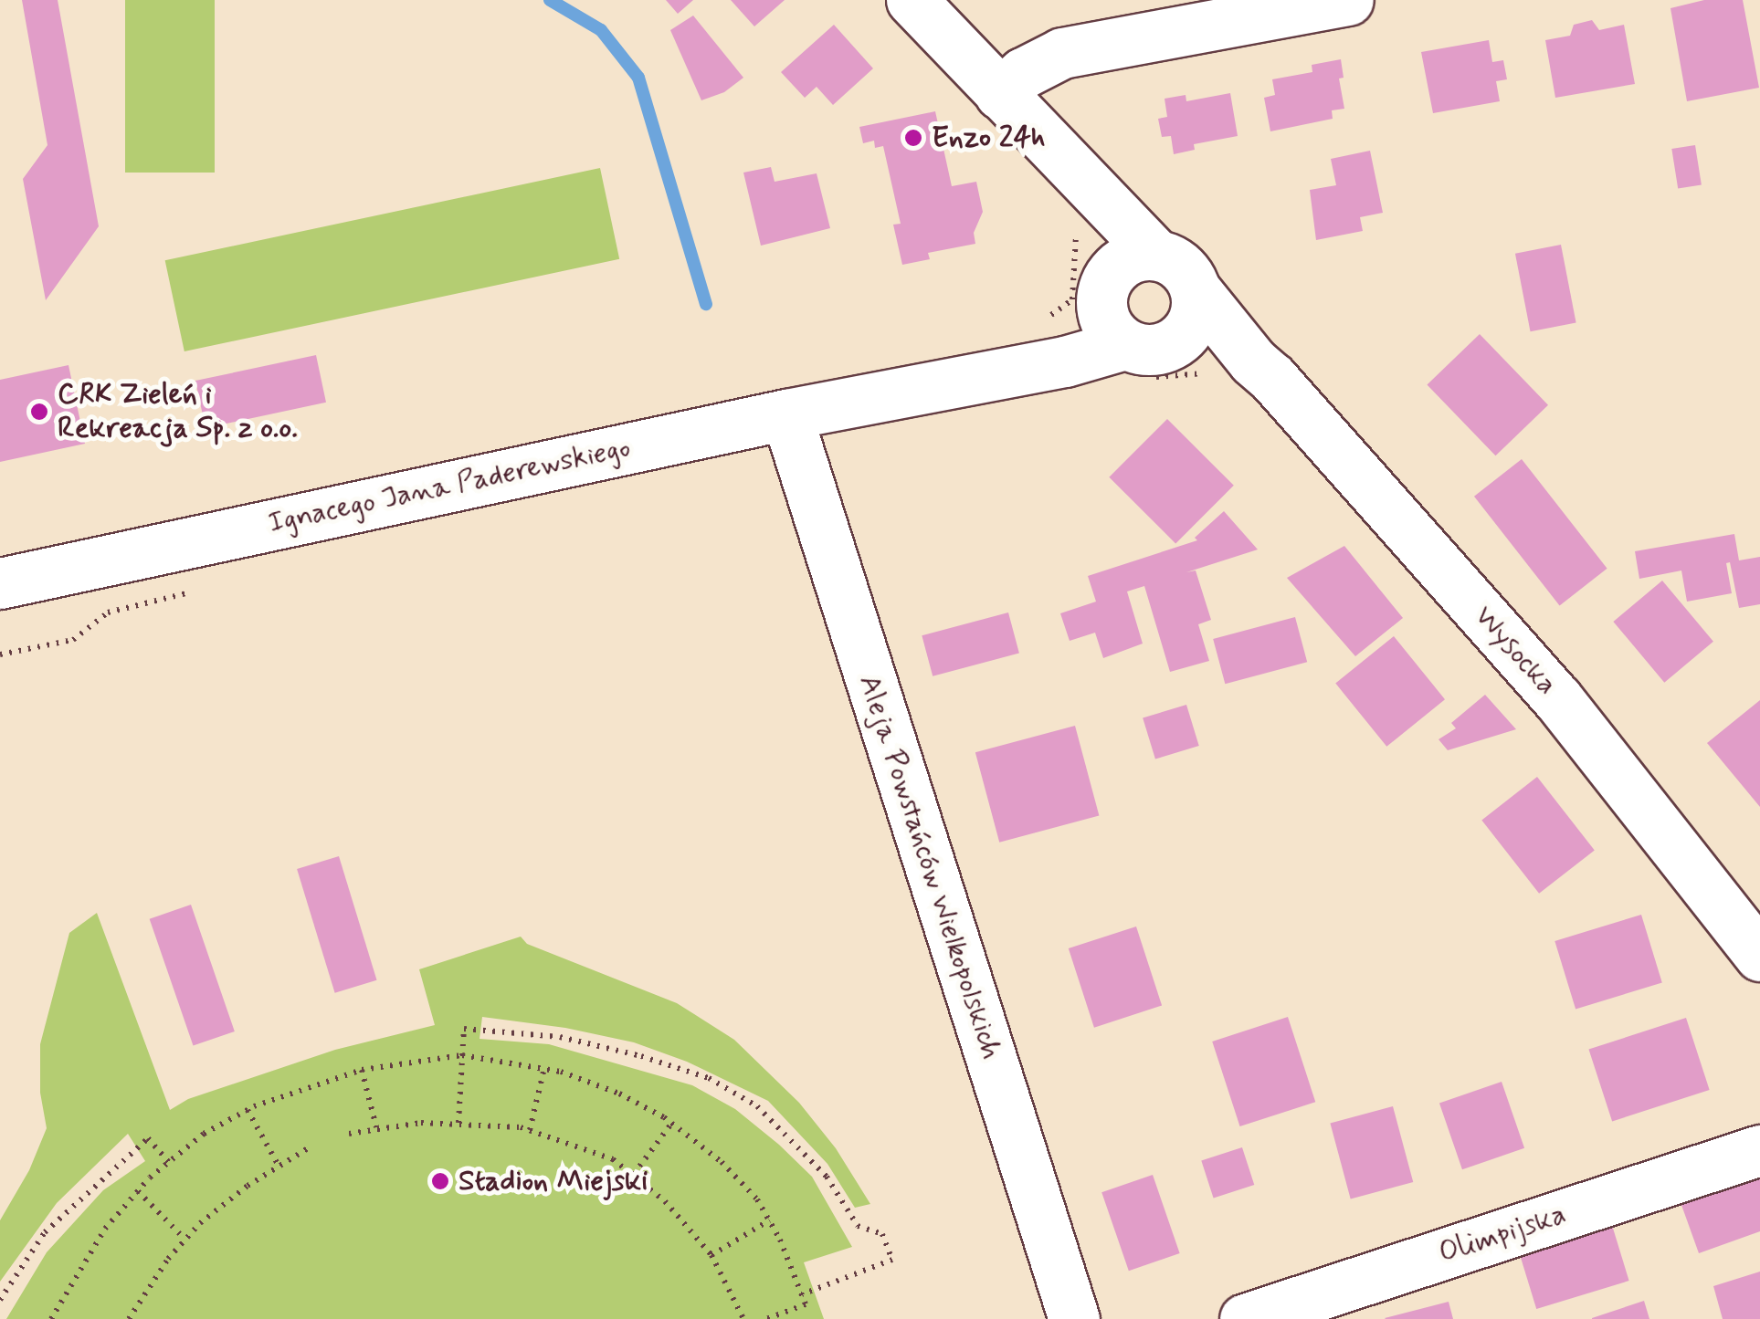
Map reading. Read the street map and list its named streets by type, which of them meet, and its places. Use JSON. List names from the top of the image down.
{
  "streets": {
    "street": [
      "Ignacego Jana Paderewskiego",
      "Wysocka",
      "Aleja Powstańców Wielkopolskich",
      "Olimpijska"
    ]
  },
  "crossings": [
    ["Ignacego Jana Paderewskiego", "Wysocka"],
    ["Ignacego Jana Paderewskiego", "Aleja Powstańców Wielkopolskich"]
  ],
  "places": ["Enzo 24h", "CRK Zieleń i Rekreacja Sp. z o.o.", "Stadion Miejski"]
}
